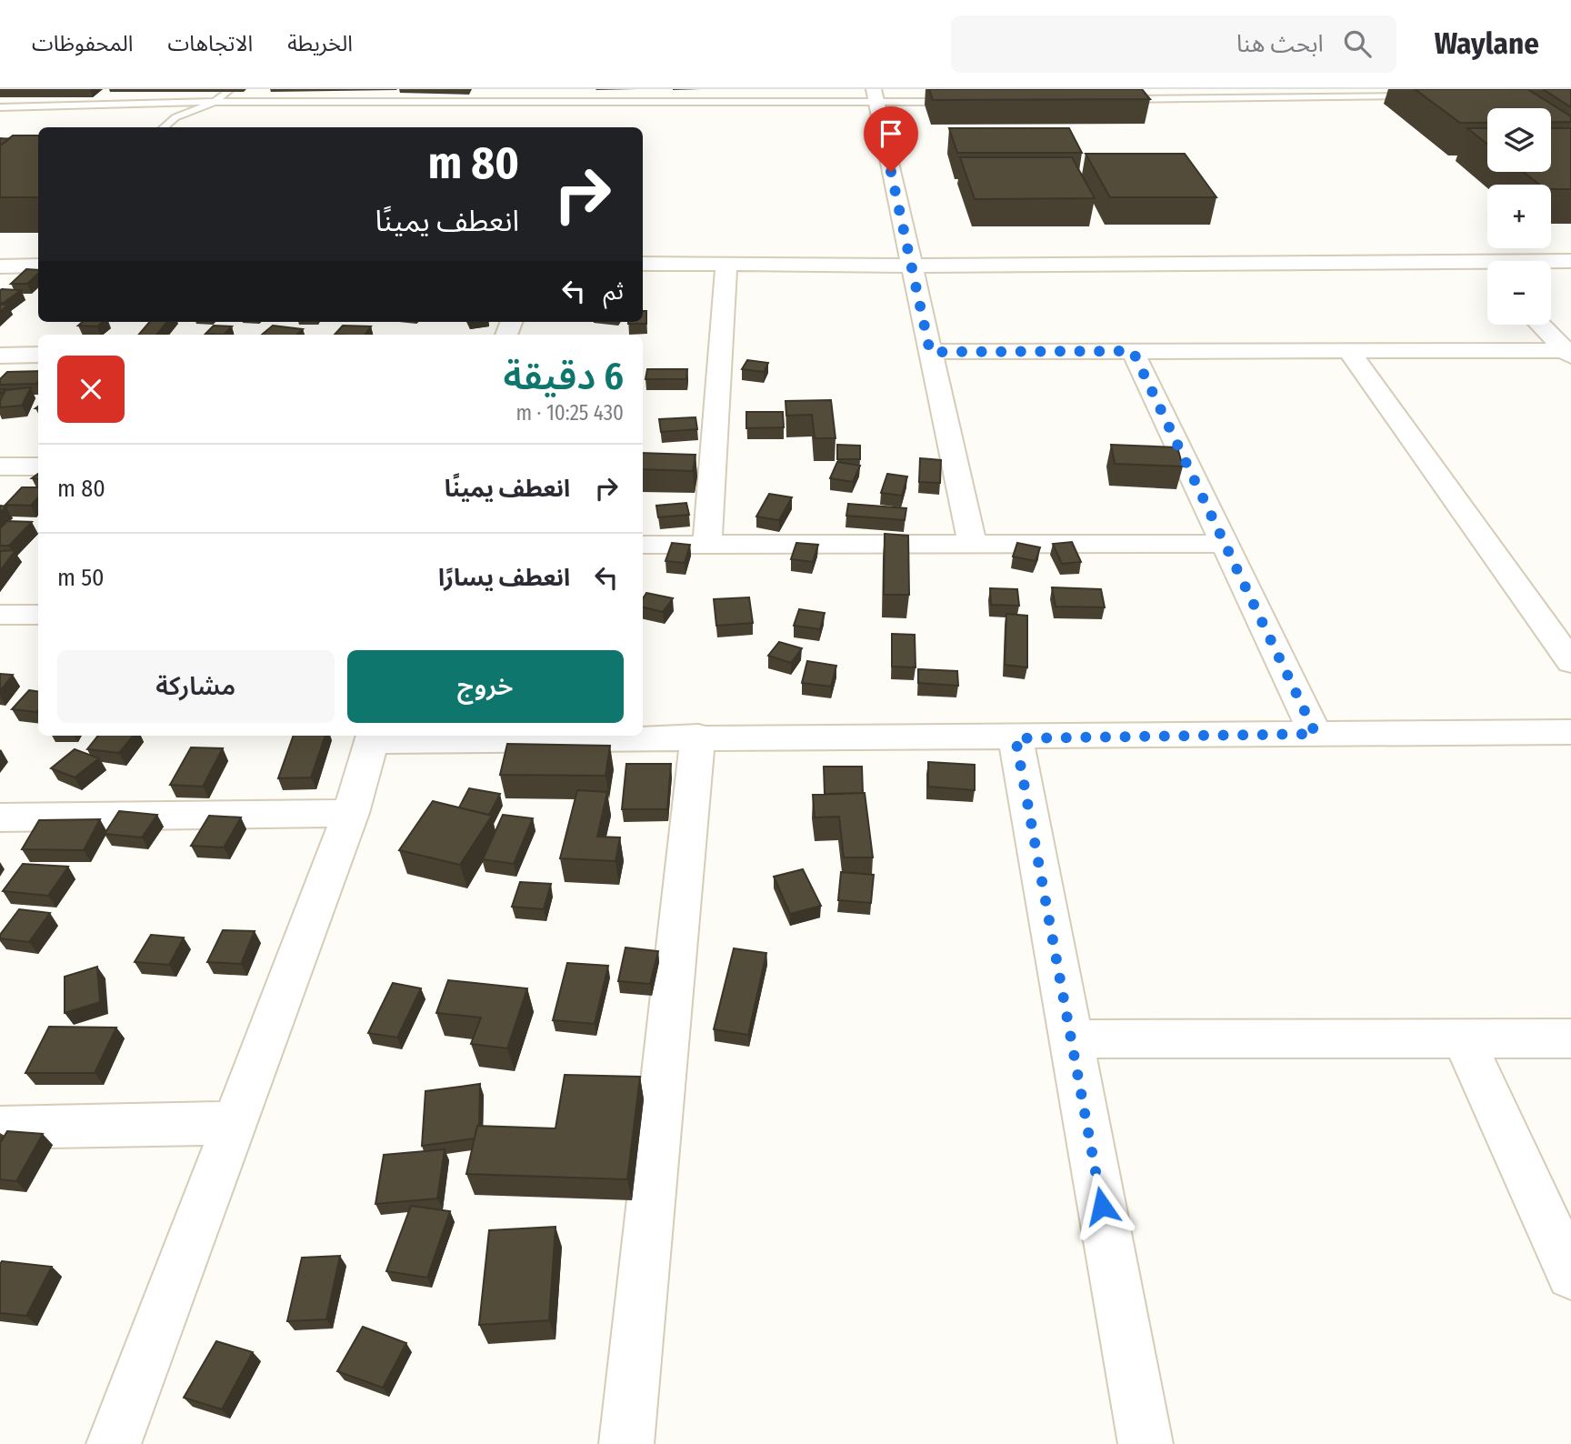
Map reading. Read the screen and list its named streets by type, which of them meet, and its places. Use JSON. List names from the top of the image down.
{
  "page": {
    "header": "Waylane",
    "search": "ابحث هنا",
    "nav": ["الخريطة", "الاتجاهات", "المحفوظات"],
    "map_buttons": ["+", "−"],
    "turn": ["80 m", "انعطف يمينًا"],
    "then": "ثم",
    "heading": ["6 دقيقة", "430 m · 10:25"],
    "list": [
      {
        "name": "انعطف يمينًا",
        "value": "80 m"
      },
      {
        "name": "انعطف يسارًا",
        "value": "50 m"
      }
    ],
    "buttons": ["خروج", "مشاركة"]
  }
}
